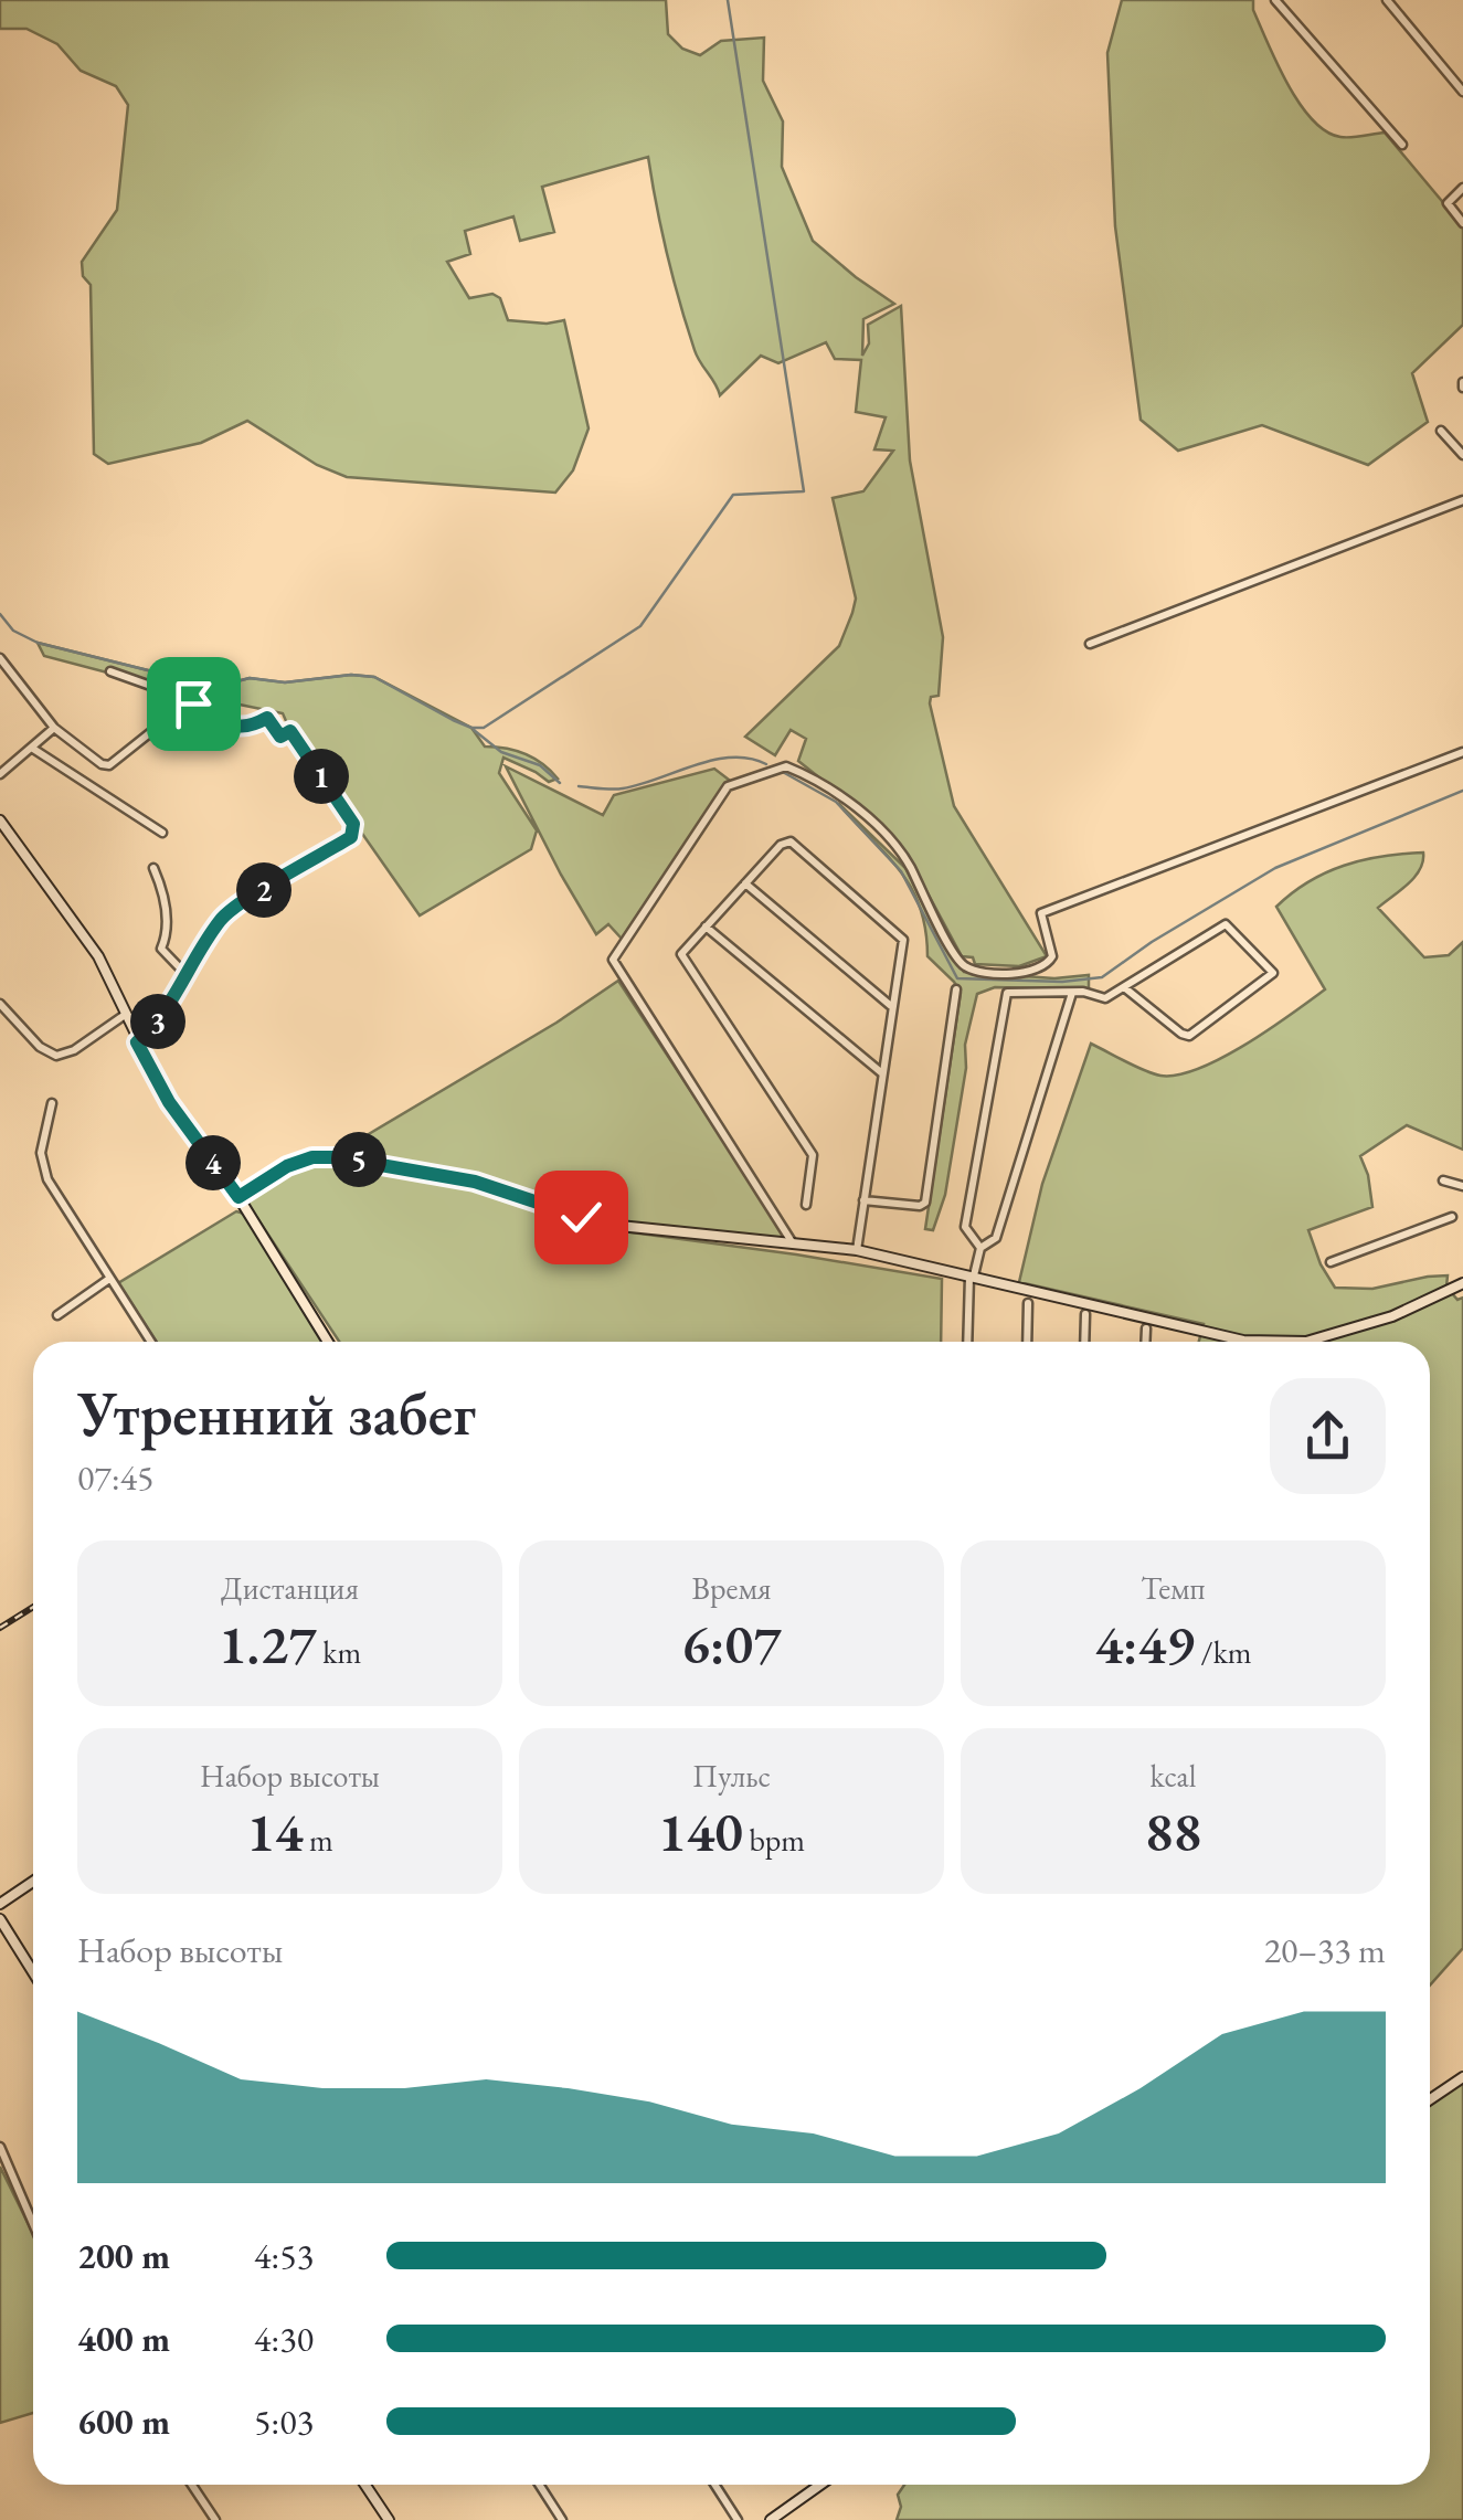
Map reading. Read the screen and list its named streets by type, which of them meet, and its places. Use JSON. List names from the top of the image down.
{
  "page": {
    "pins": [
      "1",
      "2",
      "3",
      "5",
      "4"
    ],
    "heading": ["Утренний забег", "07:45"],
    "stats": [
      ["Дистанция", "1.27 km"],
      ["Время", "6:07"],
      ["Темп", "4:49 /km"],
      ["Набор высоты", "14 m"],
      ["Пульс", "140 bpm"],
      ["kcal", "88"]
    ],
    "chart": ["Набор высоты", "20–33 m"],
    "list": [
      {
        "name": "200 m",
        "note": "4:53"
      },
      {
        "name": "400 m",
        "note": "4:30"
      },
      {
        "name": "600 m",
        "note": "5:03"
      }
    ]
  }
}
